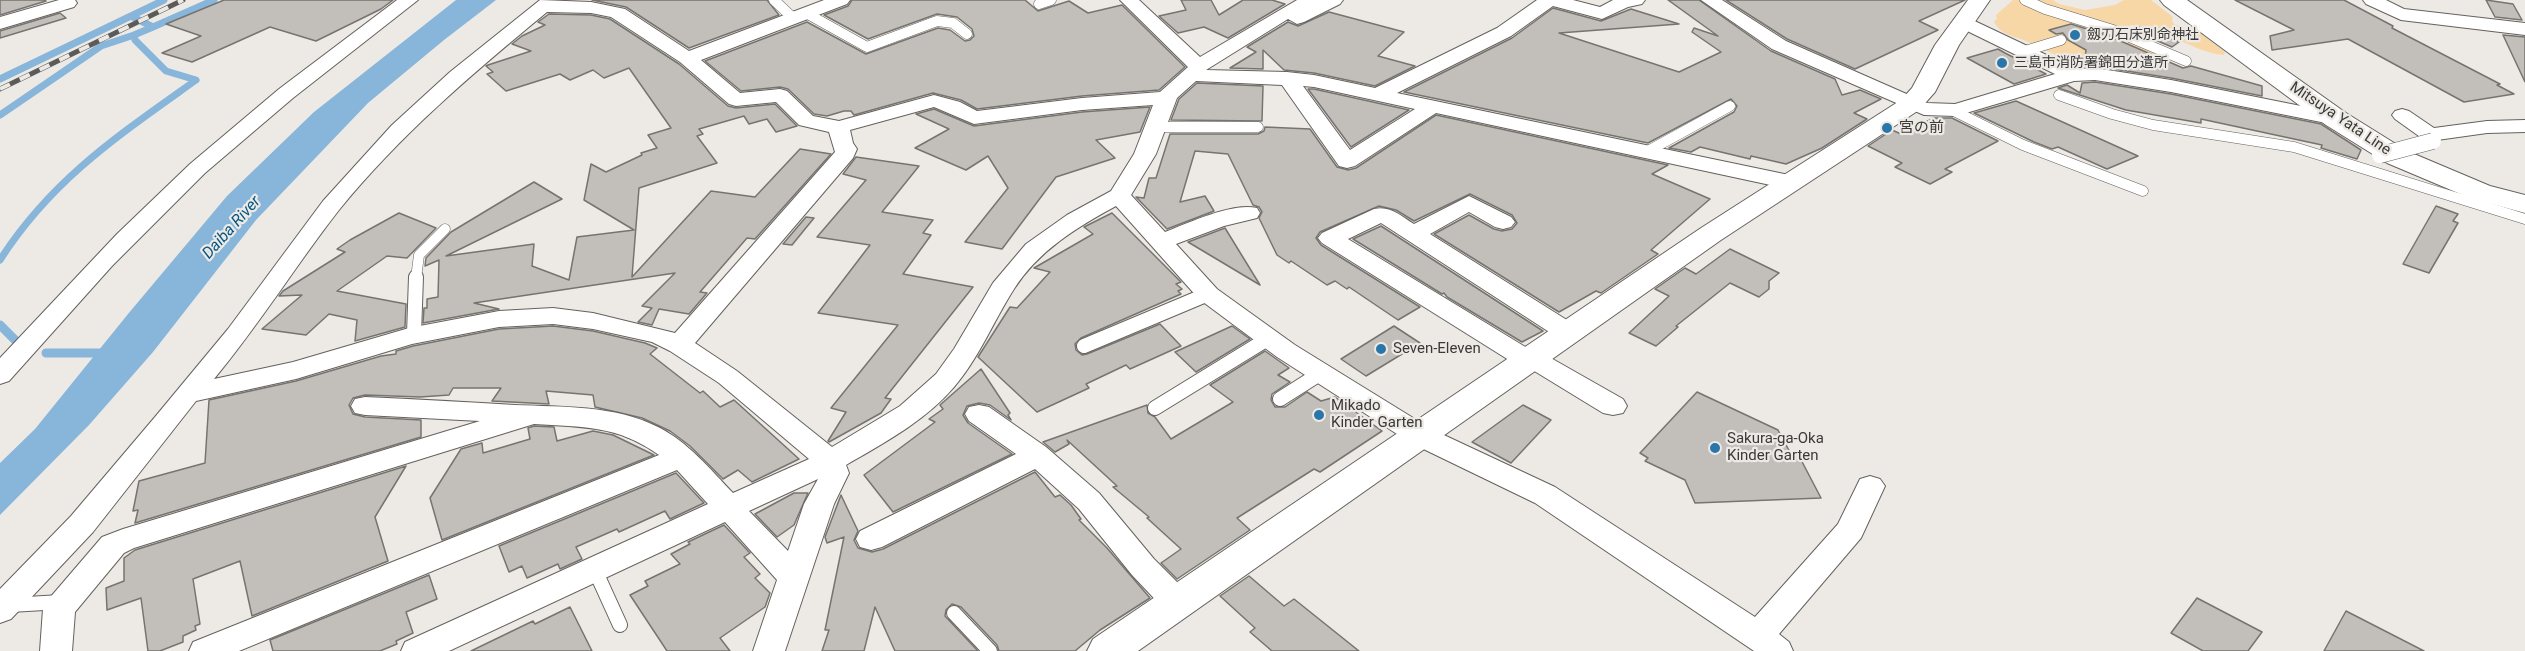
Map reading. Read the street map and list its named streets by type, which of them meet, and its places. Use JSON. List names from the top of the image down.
{
  "streets": {
    "main road": ["Mitsuya Yata Line"]
  },
  "water": ["Daiba River"],
  "places": [
    "劔刀石床別命神社",
    "三島市消防署錦田分遣所",
    "宮の前",
    "Seven-Eleven",
    "Mikado Kinder Garten",
    "Sakura-ga-Oka Kinder Garten"
  ]
}
